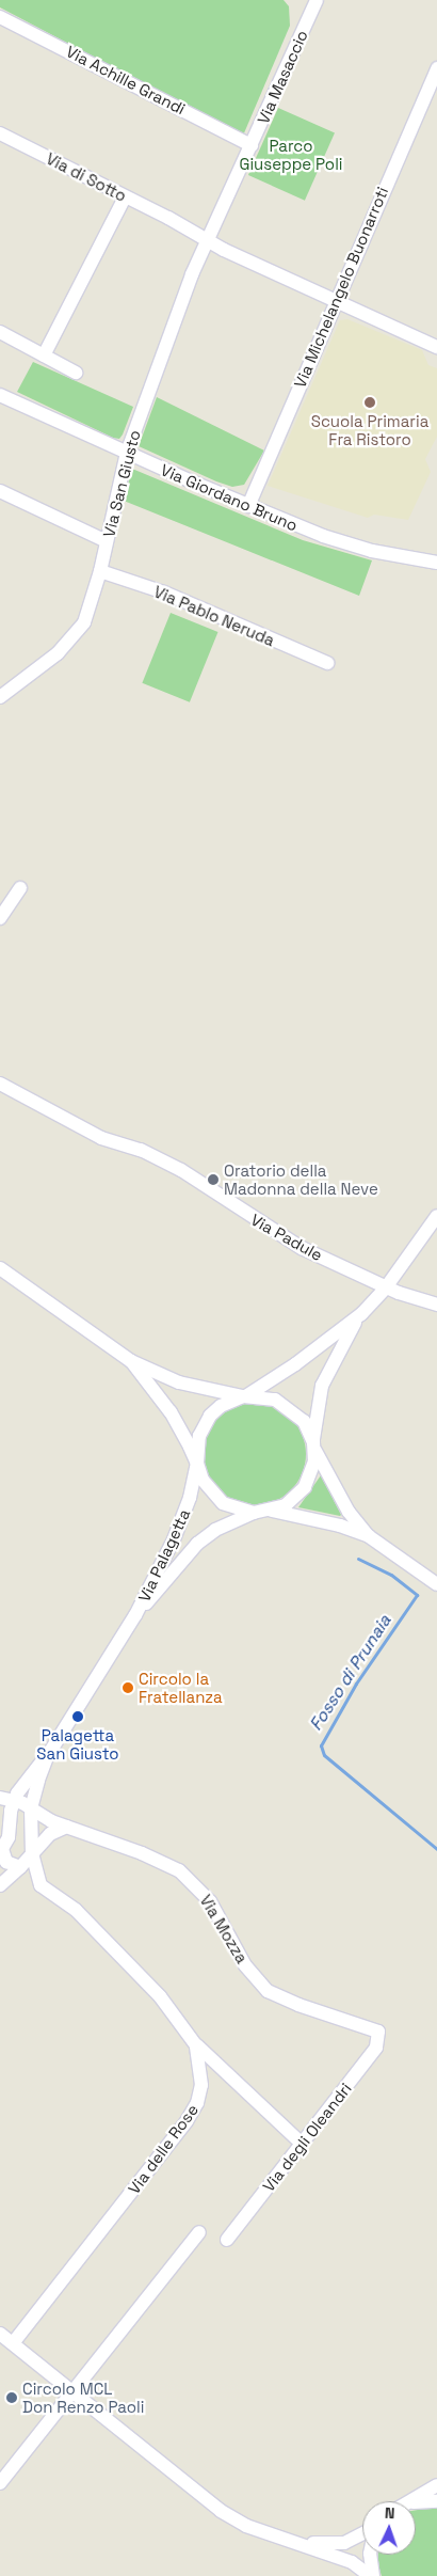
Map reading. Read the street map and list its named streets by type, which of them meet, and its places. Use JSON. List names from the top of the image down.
{
  "streets": {
    "street": [
      "Via Masaccio",
      "Via Achille Grandi",
      "Via di Sotto",
      "Via Michelangelo Buonarroti",
      "Via San Giusto",
      "Via Giordano Bruno",
      "Via Pablo Neruda",
      "Via Padule",
      "Via Palagetta",
      "Via Mozza",
      "Via degli Oleandri",
      "Via delle Rose"
    ]
  },
  "crossings": [
    ["Via Masaccio", "Via Achille Grandi"],
    ["Via Masaccio", "Via di Sotto"],
    ["Via Masaccio", "Via San Giusto"],
    ["Via di Sotto", "Via Michelangelo Buonarroti"],
    ["Via di Sotto", "Via San Giusto"],
    ["Via Michelangelo Buonarroti", "Via Giordano Bruno"],
    ["Via San Giusto", "Via Giordano Bruno"],
    ["Via San Giusto", "Via Pablo Neruda"],
    ["Via Padule", "Via Palagetta"],
    ["Via Palagetta", "Via Mozza"],
    ["Via Mozza", "Via degli Oleandri"]
  ],
  "water": ["Fosso di Prunaia"],
  "parks": ["Parco Giuseppe Poli"],
  "places": [
    "Scuola Primaria Fra Ristoro",
    "Oratorio della Madonna della Neve",
    "Circolo la Fratellanza",
    "Palagetta San Giusto",
    "Circolo MCL Don Renzo Paoli"
  ],
  "north": "top"
}
